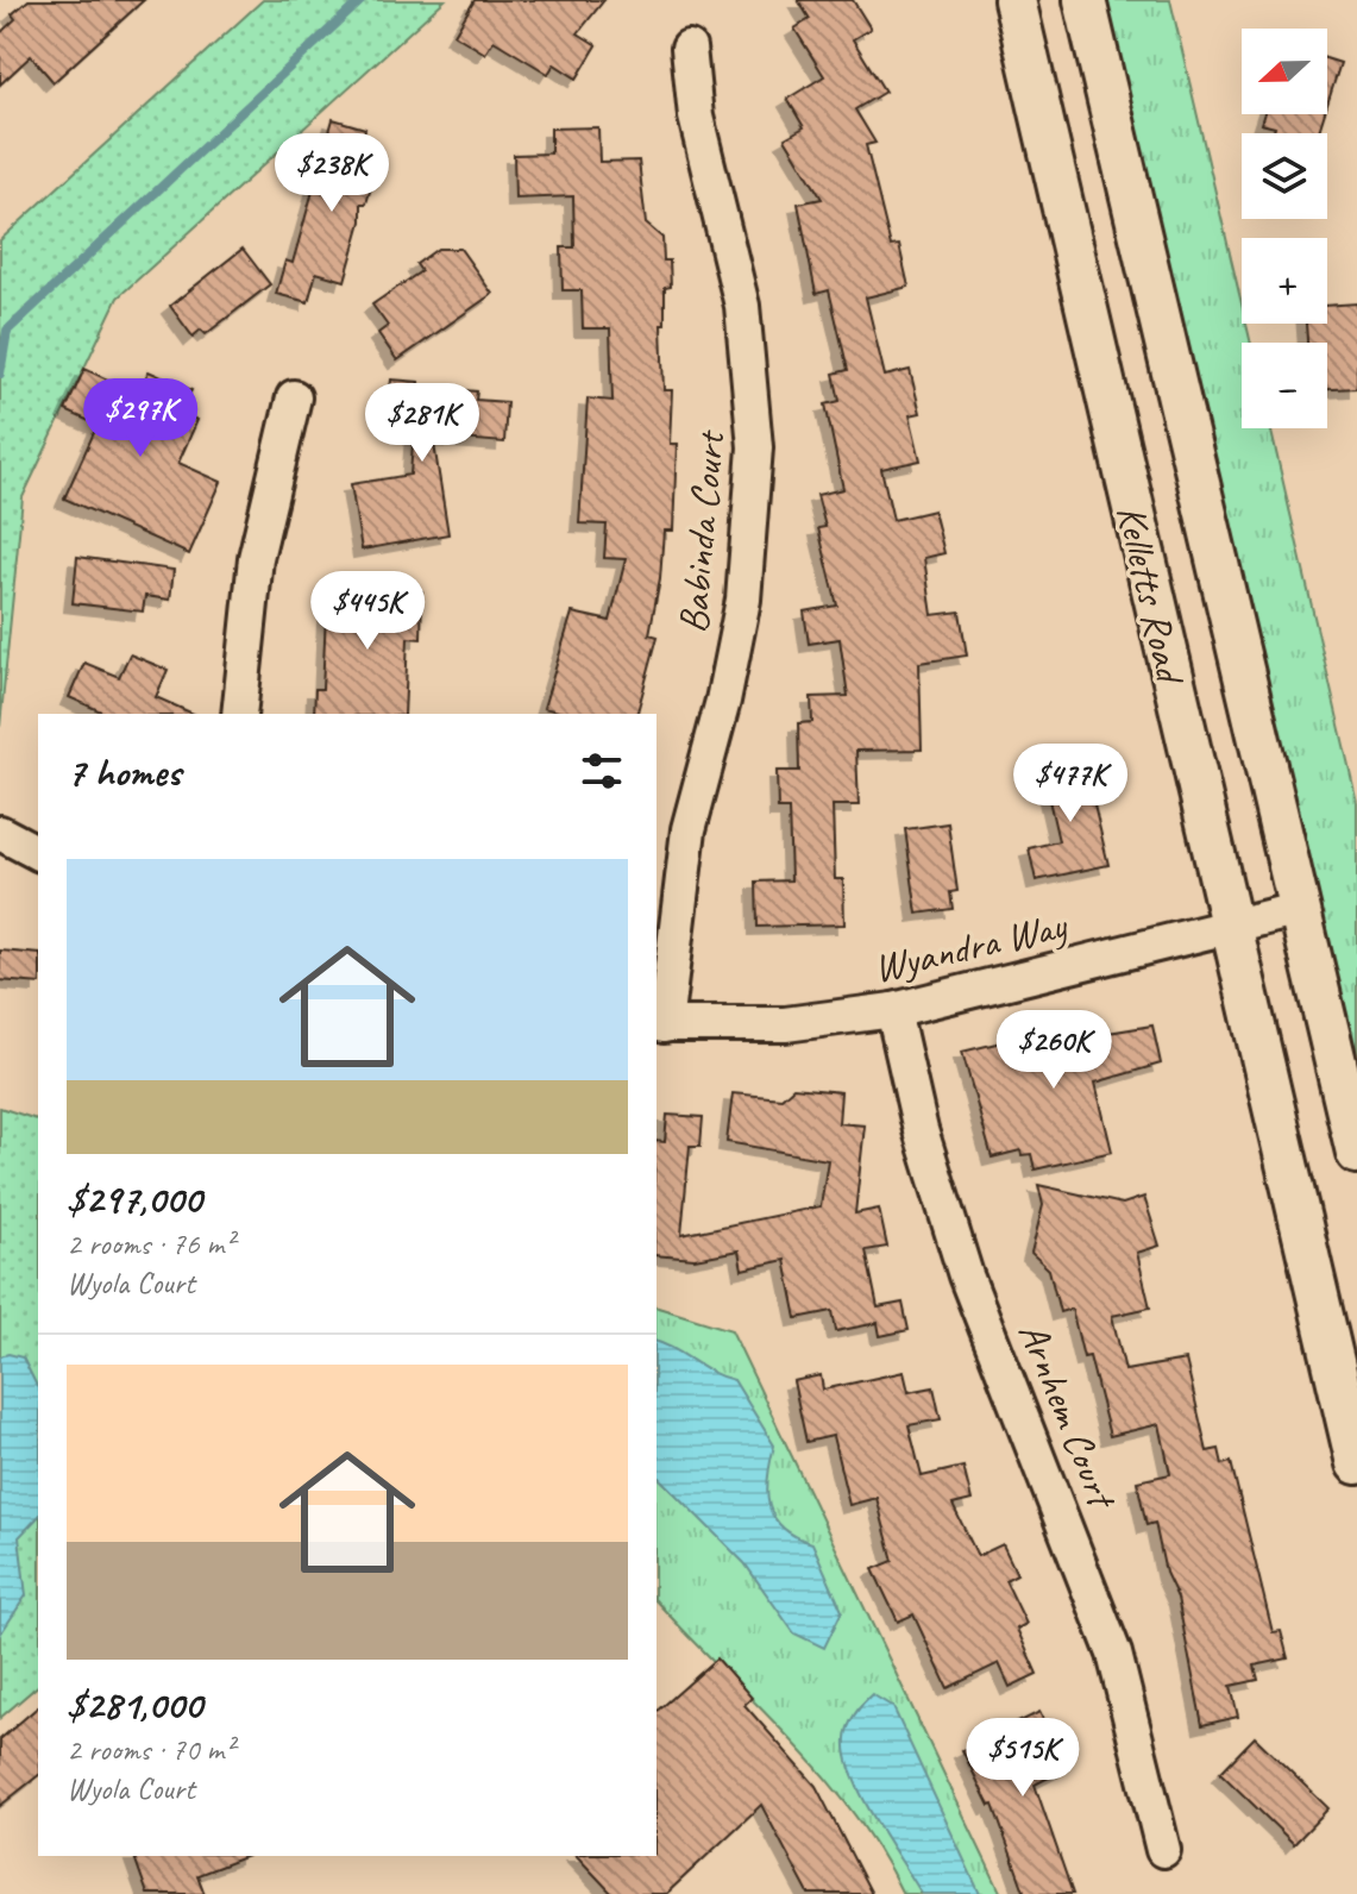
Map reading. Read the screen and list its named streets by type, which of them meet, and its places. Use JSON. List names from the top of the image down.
{
  "streets": {
    "main road": ["Kelletts Road"],
    "street": ["Babinda Court", "Wyandra Way", "Arnhem Court"]
  },
  "crossings": [
    ["Babinda Court", "Wyandra Way"],
    ["Kelletts Road", "Wyandra Way"],
    ["Wyandra Way", "Arnhem Court"]
  ],
  "north": "left",
  "page": {
    "map_buttons": ["+", "−"],
    "price": [
      "$238K",
      "$297K",
      "$281K",
      "$445K",
      "$477K",
      "$260K",
      "$515K"
    ],
    "heading": "7 homes",
    "list": [
      {
        "name": "$297,000",
        "note": "2 rooms · 76 m² · Wyola Court"
      },
      {
        "name": "$281,000",
        "note": "2 rooms · 70 m² · Wyola Court"
      }
    ]
  }
}
